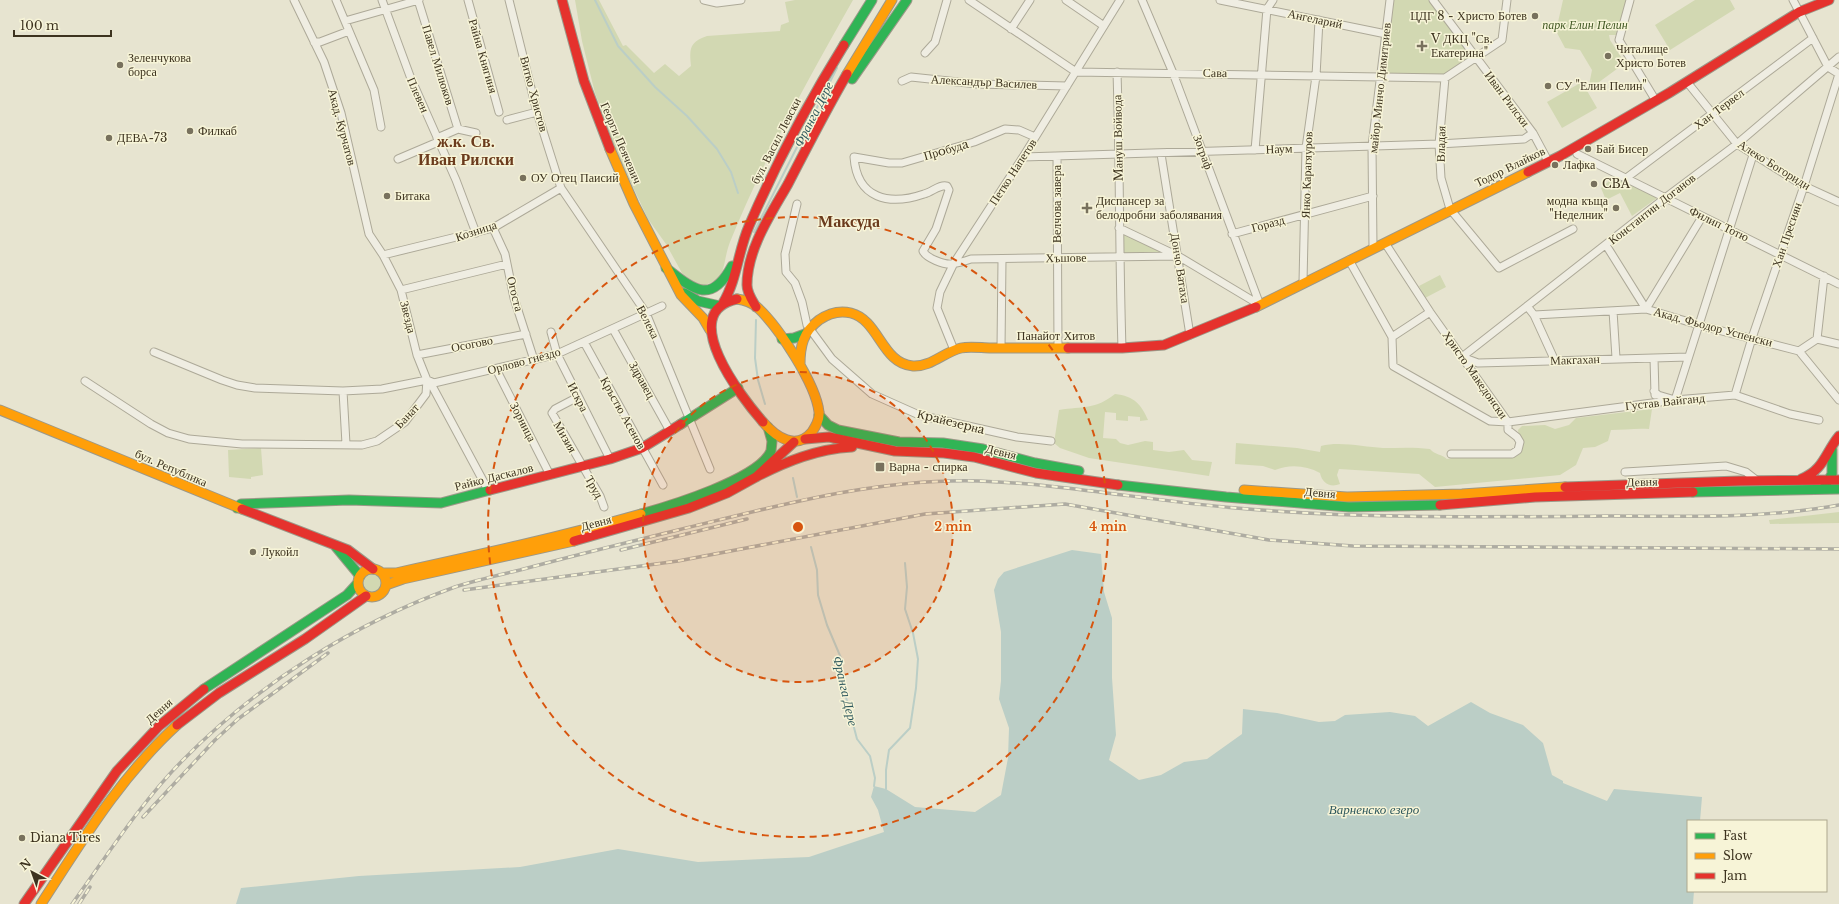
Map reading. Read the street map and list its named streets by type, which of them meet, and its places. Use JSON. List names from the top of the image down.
{
  "streets": {
    "main road": [
      "бул. Васил Левски",
      "Георги Пеячевич",
      "Тодор Влайков",
      "Панайот Хитов",
      "Девня",
      "бул. Република",
      "Райко Даскалов"
    ],
    "street": [
      "Ангеларий",
      "Райна Княгиня",
      "Павел Милюков",
      "Сава",
      "Александър Василев",
      "майор Минчо Димитриев",
      "Витко Христов",
      "Плевен",
      "Иван Рилски",
      "Хан Тервел",
      "Акад. Курчатов",
      "Mануш Войвода",
      "Владая",
      "Наум",
      "Прoбудa",
      "Зограф",
      "Алеко Богориди",
      "Петко Напетов",
      "Янко Карагяуров",
      "Велчова завера",
      "Константин Доганов",
      "Горазд",
      "Филип Тотю",
      "Козница",
      "Хан Пресиян",
      "Хъшове",
      "Дончо Ватаха",
      "Огоста",
      "Звезда",
      "Велека",
      "Акад. Фьодор Успенски",
      "Осогово",
      "Макгахан",
      "Орлово гнездо",
      "Христо Македонски",
      "Здравец",
      "Искра",
      "Густав Вайганд",
      "Кръстю Асенов",
      "Банат",
      "Зорница",
      "Кpaйeзepнa",
      "Мизия",
      "Труд"
    ]
  },
  "crossings": [
    ["Ангеларий", "майор Минчо Димитриев"],
    ["Ангеларий", "Янко Карагяуров"],
    ["Сава", "майор Минчо Димитриев"],
    ["Сава", "Mануш Войвода"],
    ["Сава", "Владая"],
    ["Сава", "Зограф"],
    ["Сава", "Петко Напетов"],
    ["Сава", "Янко Карагяуров"],
    ["Александър Василев", "Петко Напетов"],
    ["майор Минчо Димитриев", "Наум"],
    ["майор Минчо Димитриев", "Тодор Влайков"],
    ["майор Минчо Димитриев", "Горазд"],
    ["Витко Христов", "Козница"],
    ["Витко Христов", "Велека"],
    ["Плевен", "Козница"],
    ["Иван Рилски", "Наум"],
    ["Иван Рилски", "Тодор Влайков"],
    ["Хан Тервел", "Алеко Богориди"],
    ["Хан Тервел", "Филип Тотю"],
    ["Акад. Курчатов", "Козница"],
    ["Акад. Курчатов", "Звезда"],
    ["Mануш Войвода", "Наум"],
    ["Mануш Войвода", "Хъшове"],
    ["Mануш Войвода", "Панайот Хитов"],
    ["бул. Васил Левски", "Георги Пеячевич"],
    ["Георги Пеячевич", "Девня"],
    ["Георги Пеячевич", "Райко Даскалов"],
    ["Владая", "Наум"],
    ["Владая", "Тодор Влайков"],
    ["Наум", "Зограф"],
    ["Наум", "Петко Напетов"],
    ["Наум", "Янко Карагяуров"],
    ["Наум", "Велчова завера"],
    ["Наум", "Дончо Ватаха"],
    ["Прoбудa", "Петко Напетов"],
    ["Прoбудa", "Хъшове"],
    ["Зограф", "Тодор Влайков"],
    ["Зограф", "Горазд"],
    ["Алеко Богориди", "Тодор Влайков"],
    ["Алеко Богориди", "Константин Доганов"],
    ["Алеко Богориди", "Хан Пресиян"],
    ["Тодор Влайков", "Янко Карагяуров"],
    ["Тодор Влайков", "Дончо Ватаха"],
    ["Тодор Влайков", "Панайот Хитов"],
    ["Тодор Влайков", "Христо Македонски"],
    ["Петко Напетов", "Хъшове"],
    ["Петко Напетов", "Панайот Хитов"],
    ["Янко Карагяуров", "Горазд"],
    ["Велчова завера", "Хъшове"],
    ["Велчова завера", "Панайот Хитов"],
    ["Константин Доганов", "Филип Тотю"],
    ["Константин Доганов", "Макгахан"],
    ["Константин Доганов", "Христо Македонски"],
    ["Филип Тотю", "Хан Пресиян"],
    ["Козница", "Огоста"],
    ["Козница", "Звезда"],
    ["Козница", "Велека"],
    ["Хан Пресиян", "Акад. Фьодор Успенски"],
    ["Хан Пресиян", "Густав Вайганд"],
    ["Хъшове", "Дончо Ватаха"],
    ["Дончо Ватаха", "Панайот Хитов"],
    ["Огоста", "Осогово"],
    ["Огоста", "Орлово гнездо"],
    ["Звезда", "Осогово"],
    ["Звезда", "Орлово гнездо"],
    ["Звезда", "Банат"],
    ["Звезда", "Райко Даскалов"],
    ["Велека", "Орлово гнездо"],
    ["Велека", "Райко Даскалов"],
    ["Панайот Хитов", "Кpaйeзepнa"],
    ["Макгахан", "Христо Македонски"],
    ["Орлово гнездо", "Здравец"],
    ["Орлово гнездо", "Искра"],
    ["Орлово гнездо", "Кръстю Асенов"],
    ["Орлово гнездо", "Банат"],
    ["Орлово гнездо", "Зорница"],
    ["Христо Македонски", "Густав Вайганд"],
    ["Здравец", "Райко Даскалов"],
    ["Искра", "Мизия"],
    ["Искра", "Райко Даскалов"],
    ["Кръстю Асенов", "Райко Даскалов"],
    ["Зорница", "Райко Даскалов"],
    ["Мизия", "Райко Даскалов"],
    ["Мизия", "Труд"],
    ["Девня", "бул. Република"],
    ["бул. Република", "Райко Даскалов"],
    ["Райко Даскалов", "Труд"]
  ],
  "districts": ["ж.к. Св. Иван Рилски", "Максуда"],
  "water": ["Франга Дере", "Варненско езеро"],
  "parks": ["парк Елин Пелин"],
  "places": {
    "other": [
      "ЦДГ 8 - Христо Ботев",
      "Читалище Христо Ботев",
      "Зеленчукова борса",
      "СУ \"Елин Пелин\"",
      "Филкаб",
      "ДЕВА-73",
      "Бай Бисер",
      "Лафка",
      "ОУ Отец Паисий",
      "CBA",
      "Битака",
      "модна къща \"Неделник\"",
      "Лукойл",
      "Diana Tires"
    ],
    "health": ["V ДКЦ \"Св. Екатерина\"", "Диспансер за белодробни заболявания"],
    "transit": ["Варна - спирка"]
  },
  "legend": ["Fast", "Slow", "Jam"],
  "scale_bar": "100 m",
  "north": "top left",
  "rings": ["2 min", "4 min"]
}
